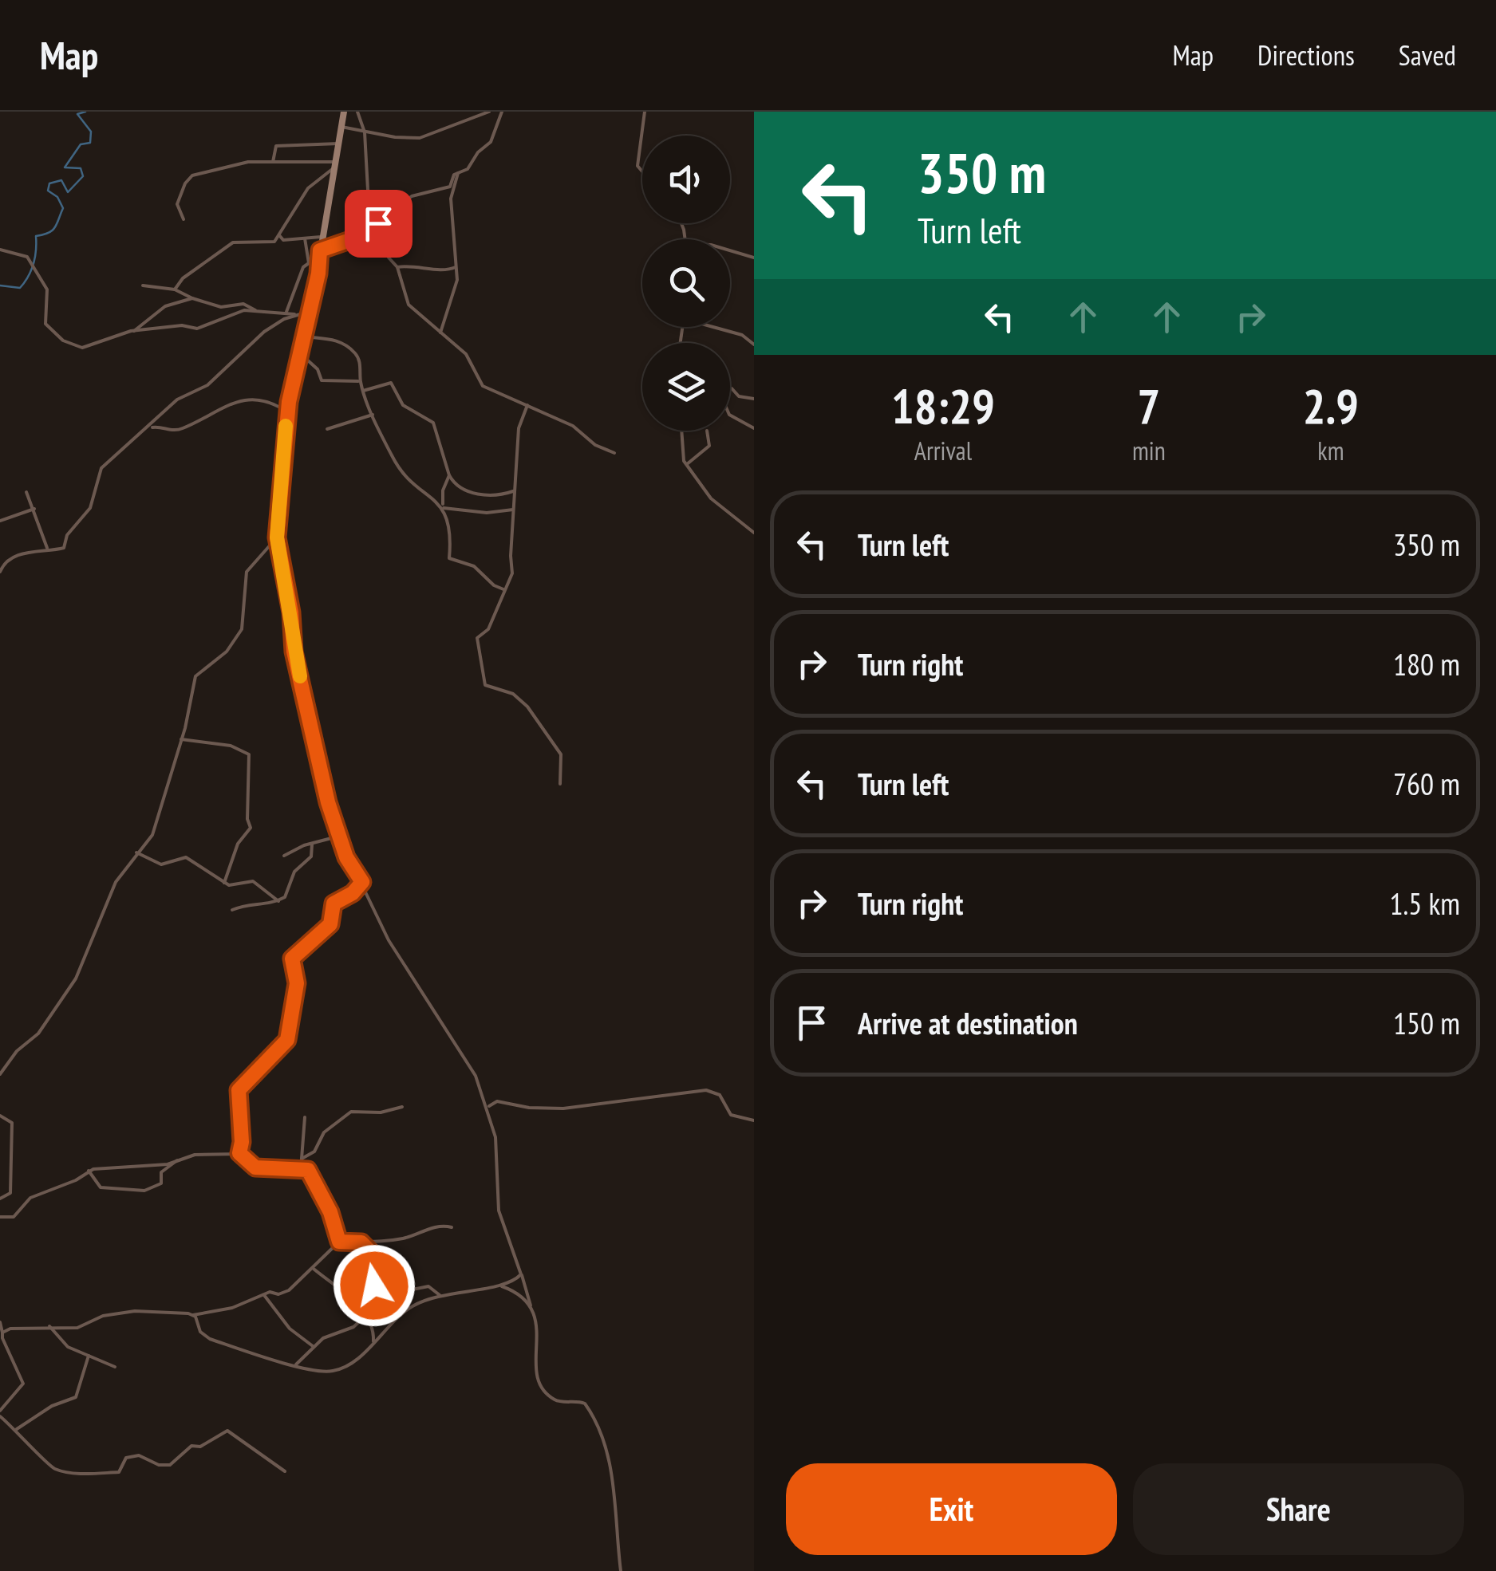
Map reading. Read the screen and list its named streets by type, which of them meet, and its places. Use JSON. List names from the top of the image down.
{
  "page": {
    "header": "Map",
    "nav": ["Map", "Directions", "Saved"],
    "turn": ["350 m", "Turn left"],
    "eta": [
      "18:29",
      "Arrival",
      "7",
      "min",
      "2.9",
      "km"
    ],
    "list": [
      {
        "name": "Turn left",
        "value": "350 m"
      },
      {
        "name": "Turn right",
        "value": "180 m"
      },
      {
        "name": "Turn left",
        "value": "760 m"
      },
      {
        "name": "Turn right",
        "value": "1.5 km"
      },
      {
        "name": "Arrive at destination",
        "value": "150 m"
      }
    ],
    "buttons": ["Exit", "Share"]
  }
}
